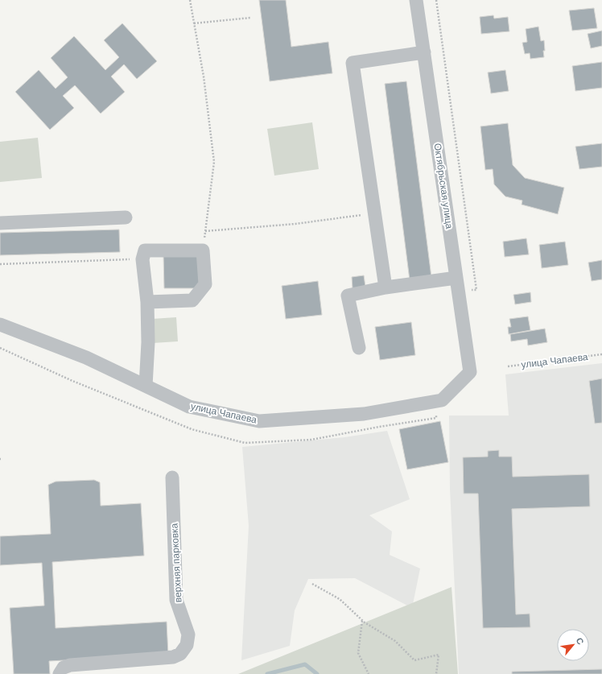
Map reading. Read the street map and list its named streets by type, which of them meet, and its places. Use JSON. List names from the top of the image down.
{
  "streets": {
    "street": ["Октябрьская улица", "улица Чапаева", "верхняя парковка"]
  },
  "crossings": [
    ["Октябрьская улица", "улица Чапаева"]
  ],
  "north": "top right"
}
